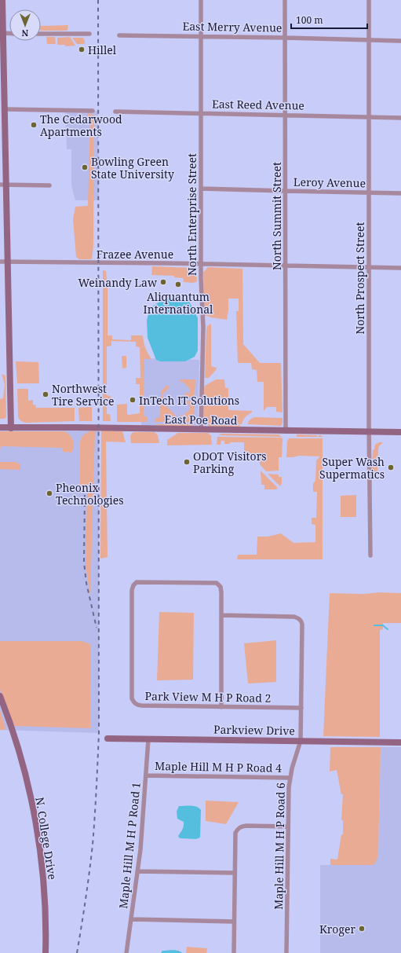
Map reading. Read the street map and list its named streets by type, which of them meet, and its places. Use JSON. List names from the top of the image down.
{
  "streets": {
    "street": [
      "East Merry Avenue",
      "East Reed Avenue",
      "Leroy Avenue",
      "North Enterprise Street",
      "North Summit Street",
      "Frazee Avenue",
      "North Prospect Street",
      "East Poe Road",
      "Park View M H P Road 2",
      "Parkview Drive",
      "Maple Hill M H P Road 4",
      "N. College Drive",
      "Maple Hill M H P Road 1",
      "Maple Hill M H P Road 6"
    ]
  },
  "crossings": [
    ["East Merry Avenue", "North Enterprise Street"],
    ["East Merry Avenue", "North Summit Street"],
    ["East Merry Avenue", "North Prospect Street"],
    ["East Reed Avenue", "North Enterprise Street"],
    ["East Reed Avenue", "North Summit Street"],
    ["East Reed Avenue", "North Prospect Street"],
    ["Leroy Avenue", "North Enterprise Street"],
    ["Leroy Avenue", "North Summit Street"],
    ["Leroy Avenue", "North Prospect Street"],
    ["North Enterprise Street", "Frazee Avenue"],
    ["North Enterprise Street", "East Poe Road"],
    ["North Summit Street", "Frazee Avenue"],
    ["North Summit Street", "East Poe Road"],
    ["Frazee Avenue", "North Prospect Street"],
    ["North Prospect Street", "East Poe Road"],
    ["Park View M H P Road 2", "Maple Hill M H P Road 6"],
    ["Parkview Drive", "Maple Hill M H P Road 1"],
    ["Parkview Drive", "Maple Hill M H P Road 6"],
    ["Maple Hill M H P Road 4", "Maple Hill M H P Road 1"],
    ["Maple Hill M H P Road 4", "Maple Hill M H P Road 6"]
  ],
  "places": [
    "Hillel",
    "The Cedarwood Apartments",
    "Bowling Green State University",
    "Weinandy Law",
    "Aliquantum International",
    "Northwest Tire Service",
    "InTech IT Solutions",
    "ODOT Visitors Parking",
    "Super Wash Supermatics",
    "Pheonix Technologies",
    "Kroger"
  ],
  "scale_bar": "100 m",
  "north": "bottom"
}
